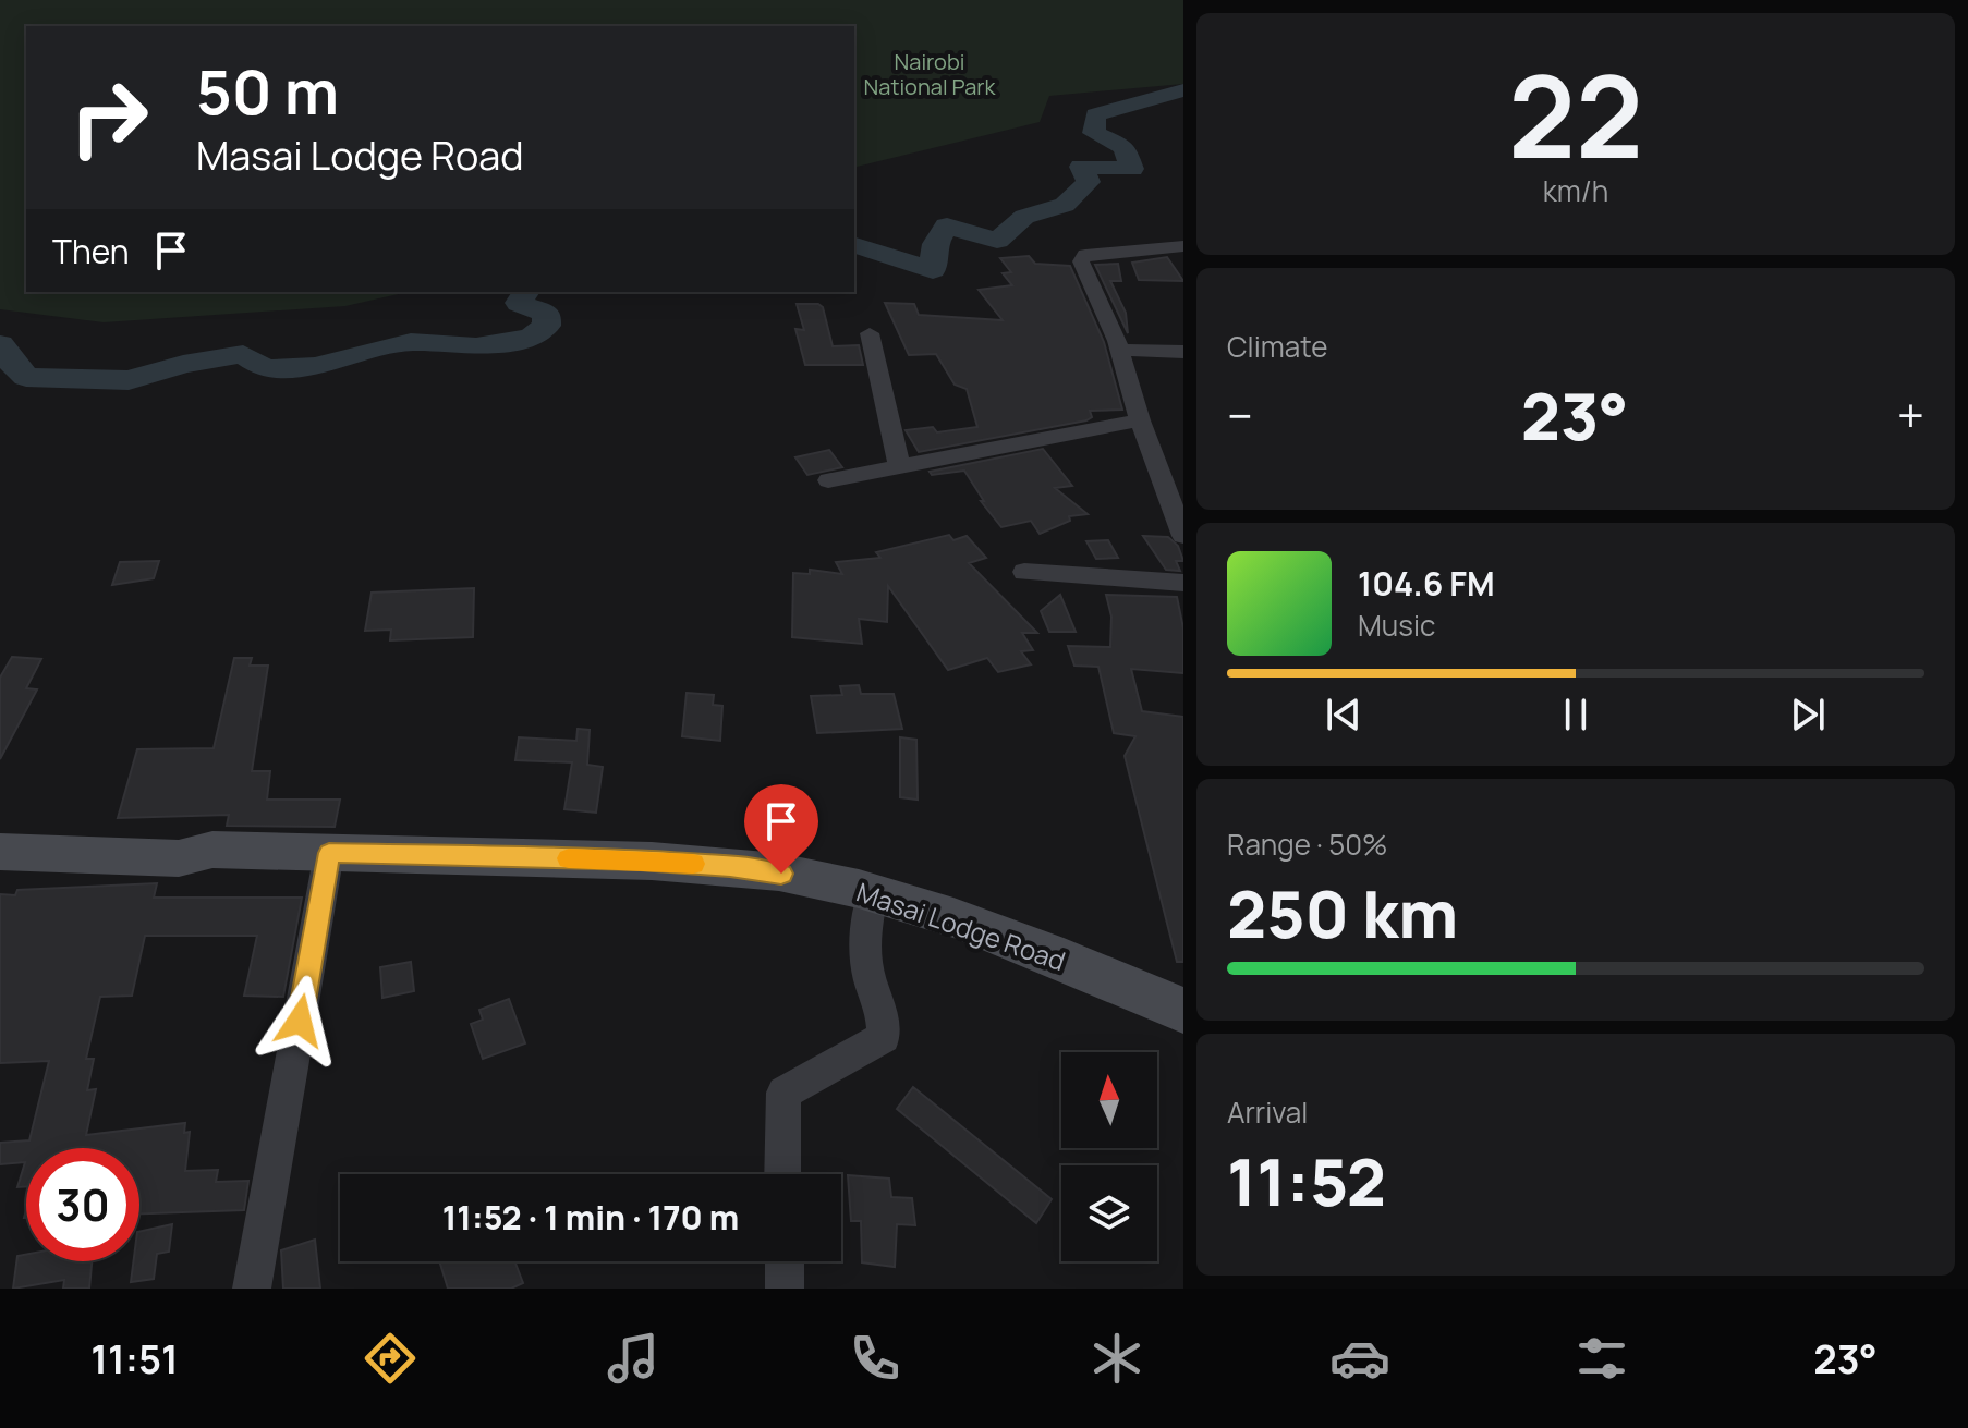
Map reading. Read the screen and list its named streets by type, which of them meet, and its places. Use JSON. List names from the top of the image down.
{
  "streets": {
    "street": ["Masai Lodge Road"]
  },
  "parks": ["Nairobi National Park"],
  "north": "top",
  "page": {
    "tile": [
      ["22", "km/h"],
      "Climate",
      ["Range · 50%", "250 km"],
      ["Arrival", "11:52"]
    ],
    "turn": ["50 m", "Masai Lodge Road"],
    "then": "Then",
    "heat": ["−", "23°", "+"],
    "song": ["104.6 FM", "Music"],
    "limit": "30",
    "trip": "11:52 · 1 min · 170 m",
    "tabs": ["11:51", "23°"]
  }
}
